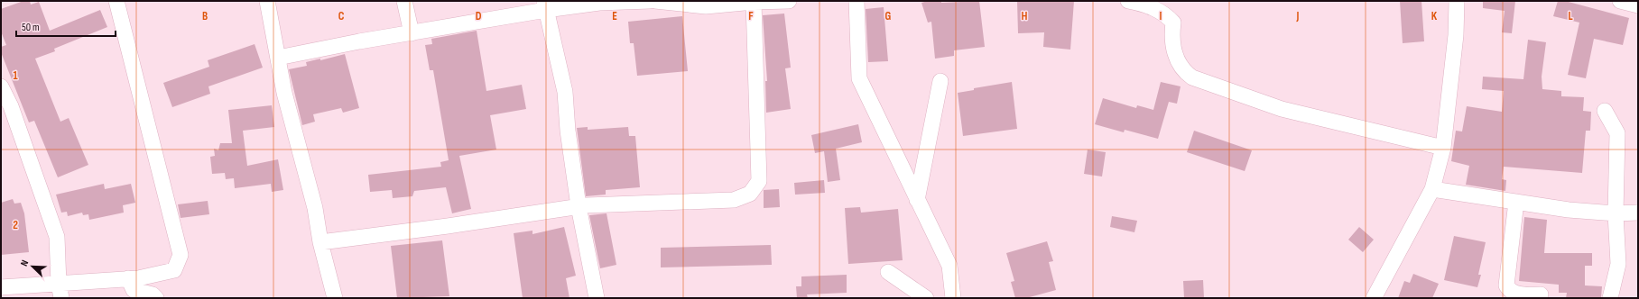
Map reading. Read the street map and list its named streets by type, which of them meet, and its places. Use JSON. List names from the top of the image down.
{
  "scale_bar": "50 m",
  "north": "top left",
  "grid": {
    "columns": [
      "B",
      "C",
      "D",
      "E",
      "F",
      "G",
      "H",
      "I",
      "J",
      "K",
      "L"
    ],
    "rows": ["1", "2"]
  }
}
